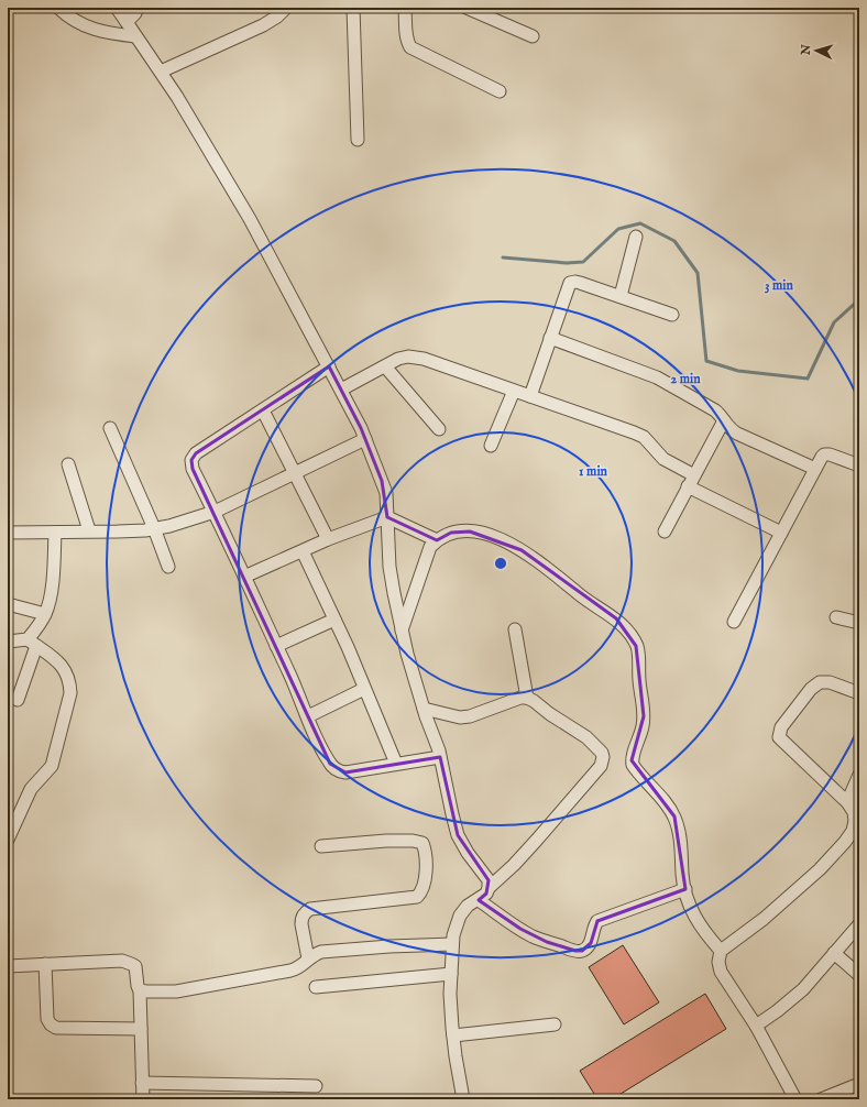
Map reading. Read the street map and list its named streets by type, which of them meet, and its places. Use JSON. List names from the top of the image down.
{
  "north": "left",
  "rings": ["3 min", "2 min", "1 min"]
}
